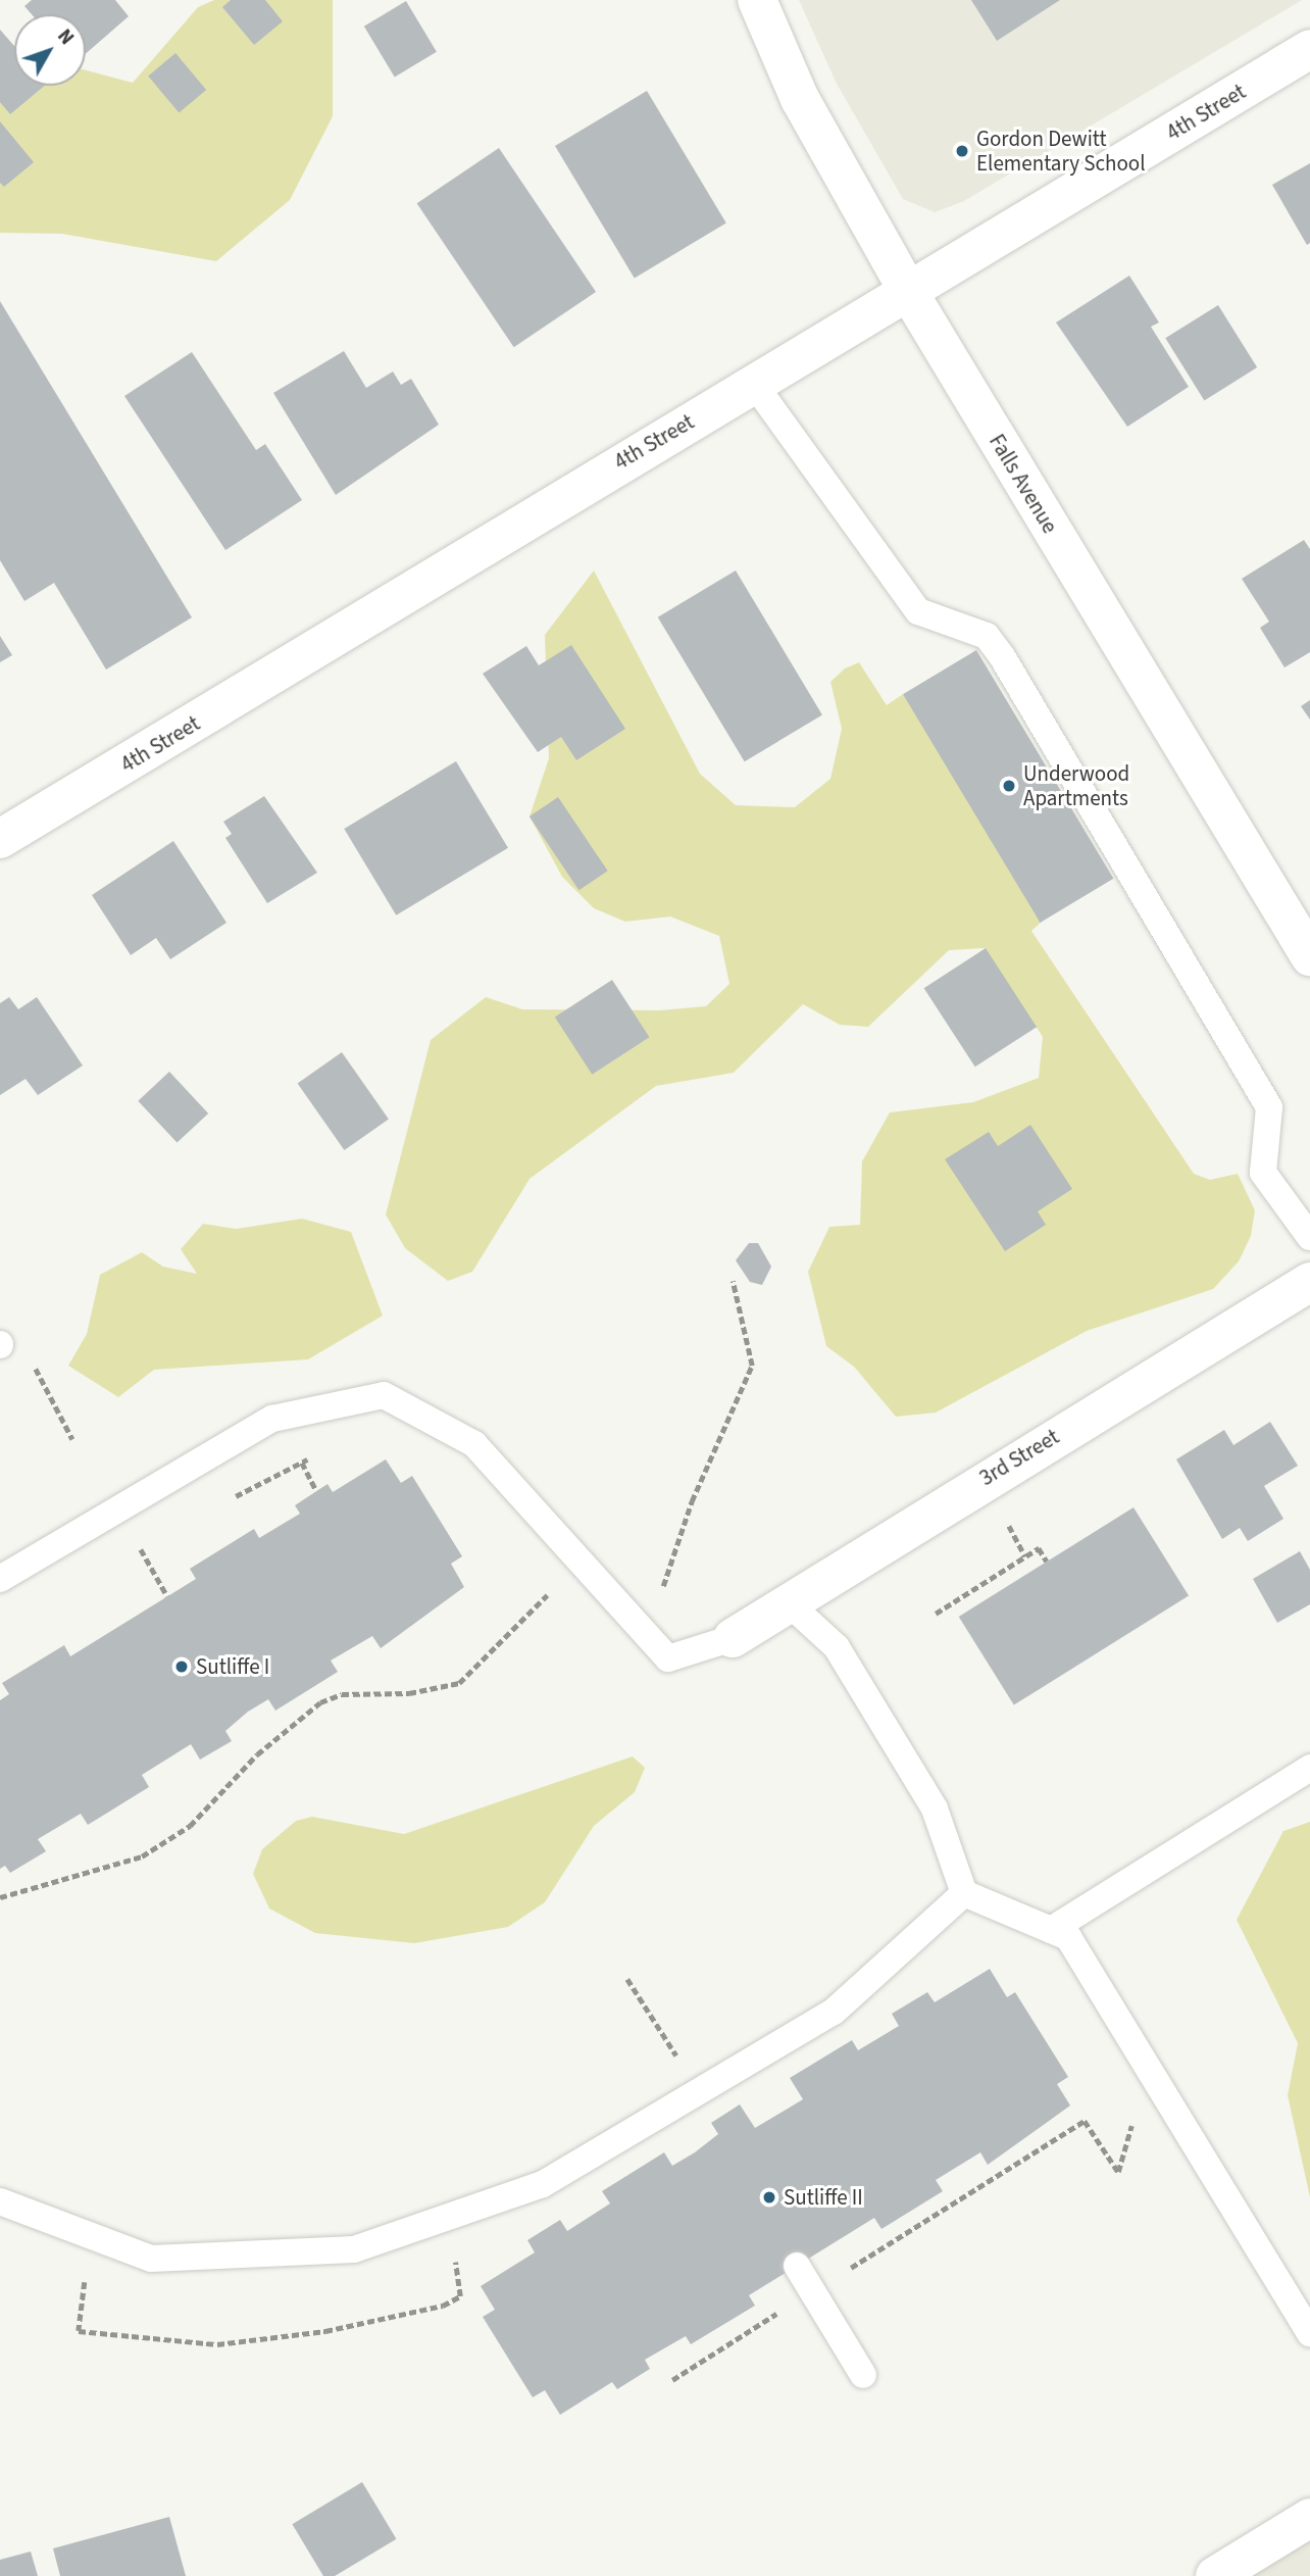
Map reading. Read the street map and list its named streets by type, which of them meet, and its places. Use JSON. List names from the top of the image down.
{
  "streets": {
    "street": ["4th Street", "Falls Avenue", "3rd Street"]
  },
  "crossings": [
    ["4th Street", "Falls Avenue"]
  ],
  "places": [
    "Gordon Dewitt Elementary School",
    "Underwood Apartments",
    "Sutliffe I",
    "Sutliffe II"
  ],
  "north": "top right"
}
